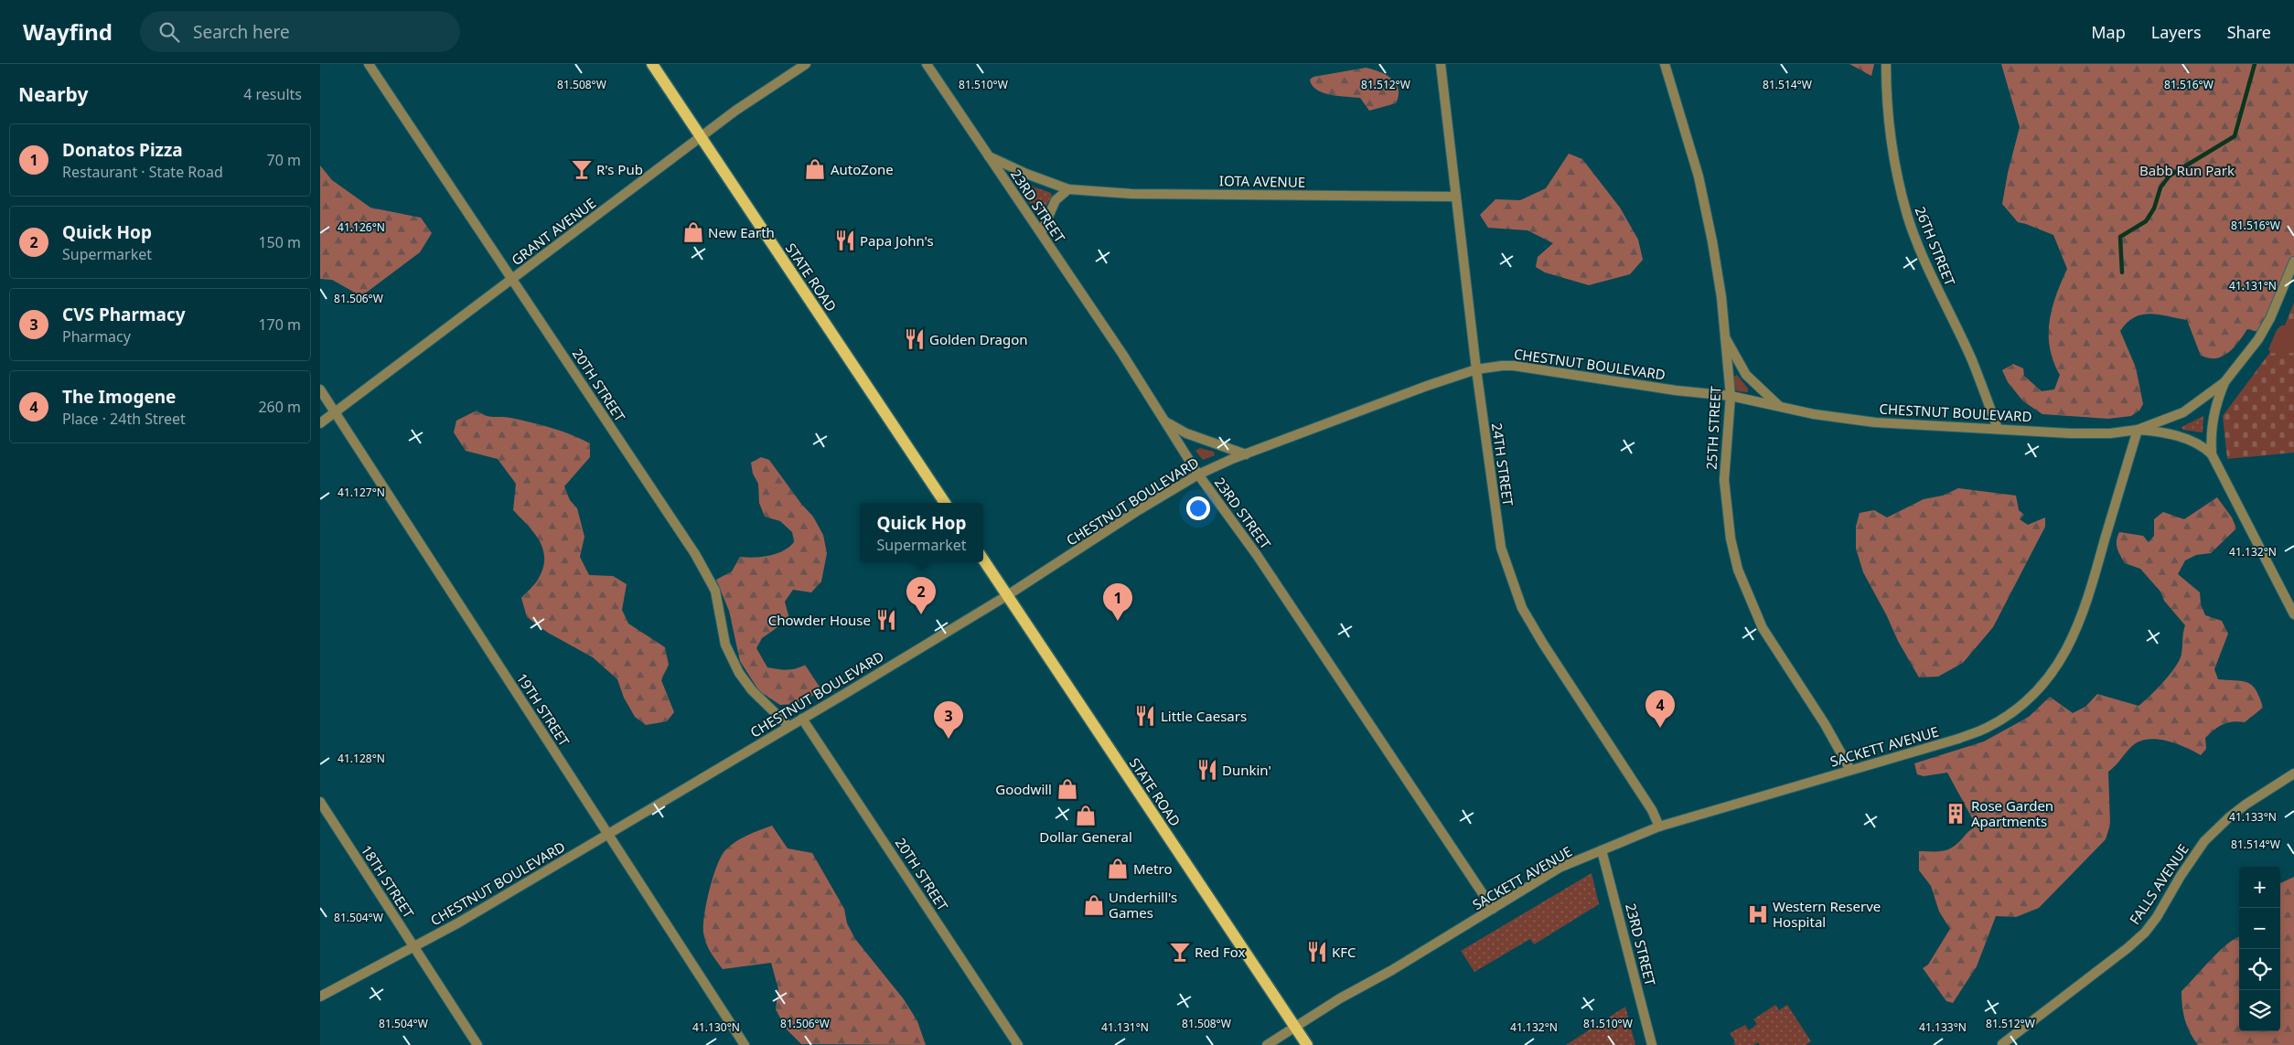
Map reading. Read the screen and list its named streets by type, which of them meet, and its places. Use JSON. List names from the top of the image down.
{
  "streets": {
    "main road": ["STATE ROAD"],
    "street": [
      "IOTA AVENUE",
      "23RD STREET",
      "GRANT AVENUE",
      "26TH STREET",
      "CHESTNUT BOULEVARD",
      "20TH STREET",
      "25TH STREET",
      "24TH STREET",
      "19TH STREET",
      "SACKETT AVENUE",
      "18TH STREET",
      "FALLS AVENUE"
    ]
  },
  "crossings": [
    ["IOTA AVENUE", "23RD STREET"],
    ["IOTA AVENUE", "24TH STREET"],
    ["23RD STREET", "CHESTNUT BOULEVARD"],
    ["23RD STREET", "SACKETT AVENUE"],
    ["GRANT AVENUE", "STATE ROAD"],
    ["GRANT AVENUE", "20TH STREET"],
    ["GRANT AVENUE", "19TH STREET"],
    ["26TH STREET", "CHESTNUT BOULEVARD"],
    ["STATE ROAD", "CHESTNUT BOULEVARD"],
    ["STATE ROAD", "SACKETT AVENUE"],
    ["CHESTNUT BOULEVARD", "20TH STREET"],
    ["CHESTNUT BOULEVARD", "25TH STREET"],
    ["CHESTNUT BOULEVARD", "24TH STREET"],
    ["CHESTNUT BOULEVARD", "19TH STREET"],
    ["CHESTNUT BOULEVARD", "SACKETT AVENUE"],
    ["CHESTNUT BOULEVARD", "18TH STREET"],
    ["25TH STREET", "SACKETT AVENUE"],
    ["24TH STREET", "SACKETT AVENUE"]
  ],
  "parks": ["Babb Run Park"],
  "places": {
    "bar": ["R's Pub", "Red Fox"],
    "shop": [
      "AutoZone",
      "New Earth",
      "Goodwill",
      "Dollar General",
      "Metro",
      "Underhill's Games"
    ],
    "restaurant": [
      "Papa John's",
      "Golden Dragon",
      "Chowder House",
      "Little Caesars",
      "Dunkin'",
      "KFC"
    ],
    "building": ["Rose Garden Apartments"],
    "hospital": ["Western Reserve Hospital"]
  },
  "page": {
    "header": "Wayfind",
    "search": "Search here",
    "nav": ["Map", "Layers", "Share"],
    "heading": ["Nearby", "4 results"],
    "list": [
      {
        "mark": "1",
        "name": "Donatos Pizza",
        "note": "Restaurant · State Road",
        "value": "70 m"
      },
      {
        "mark": "2",
        "name": "Quick Hop",
        "note": "Supermarket",
        "value": "150 m"
      },
      {
        "mark": "3",
        "name": "CVS Pharmacy",
        "note": "Pharmacy",
        "value": "170 m"
      },
      {
        "mark": "4",
        "name": "The Imogene",
        "note": "Place · 24th Street",
        "value": "260 m"
      }
    ],
    "popup": ["Quick Hop", "Supermarket"],
    "pins": [
      "2",
      "1",
      "4",
      "3"
    ],
    "map_buttons": ["+", "−"]
  },
  "coordinates": [
    "81.508°W",
    "81.510°W",
    "81.512°W",
    "81.514°W",
    "81.516°W",
    "41.126°N",
    "41.131°N",
    "81.506°W",
    "41.127°N",
    "41.132°N",
    "41.128°N",
    "41.133°N",
    "81.504°W",
    "41.130°N"
  ]
}
